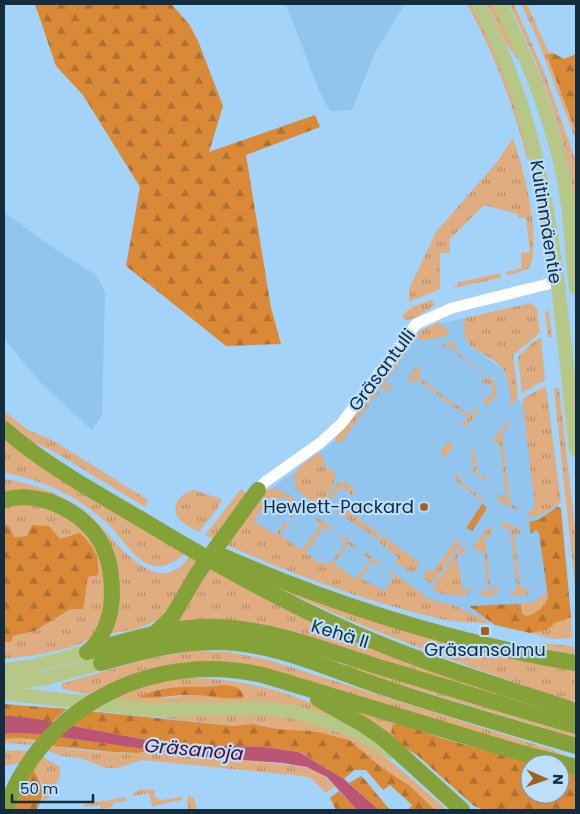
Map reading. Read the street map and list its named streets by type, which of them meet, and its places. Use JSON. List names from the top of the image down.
{
  "streets": {
    "highway": ["Kehä II"],
    "main road": ["Kuitinmäentie"],
    "street": ["Gräsantulli"]
  },
  "crossings": [
    ["Kuitinmäentie", "Gräsantulli"]
  ],
  "water": ["Gräsanoja"],
  "places": {
    "other": ["Hewlett-Packard"],
    "transit": ["Gräsansolmu"]
  },
  "scale_bar": "50 m",
  "north": "right"
}
